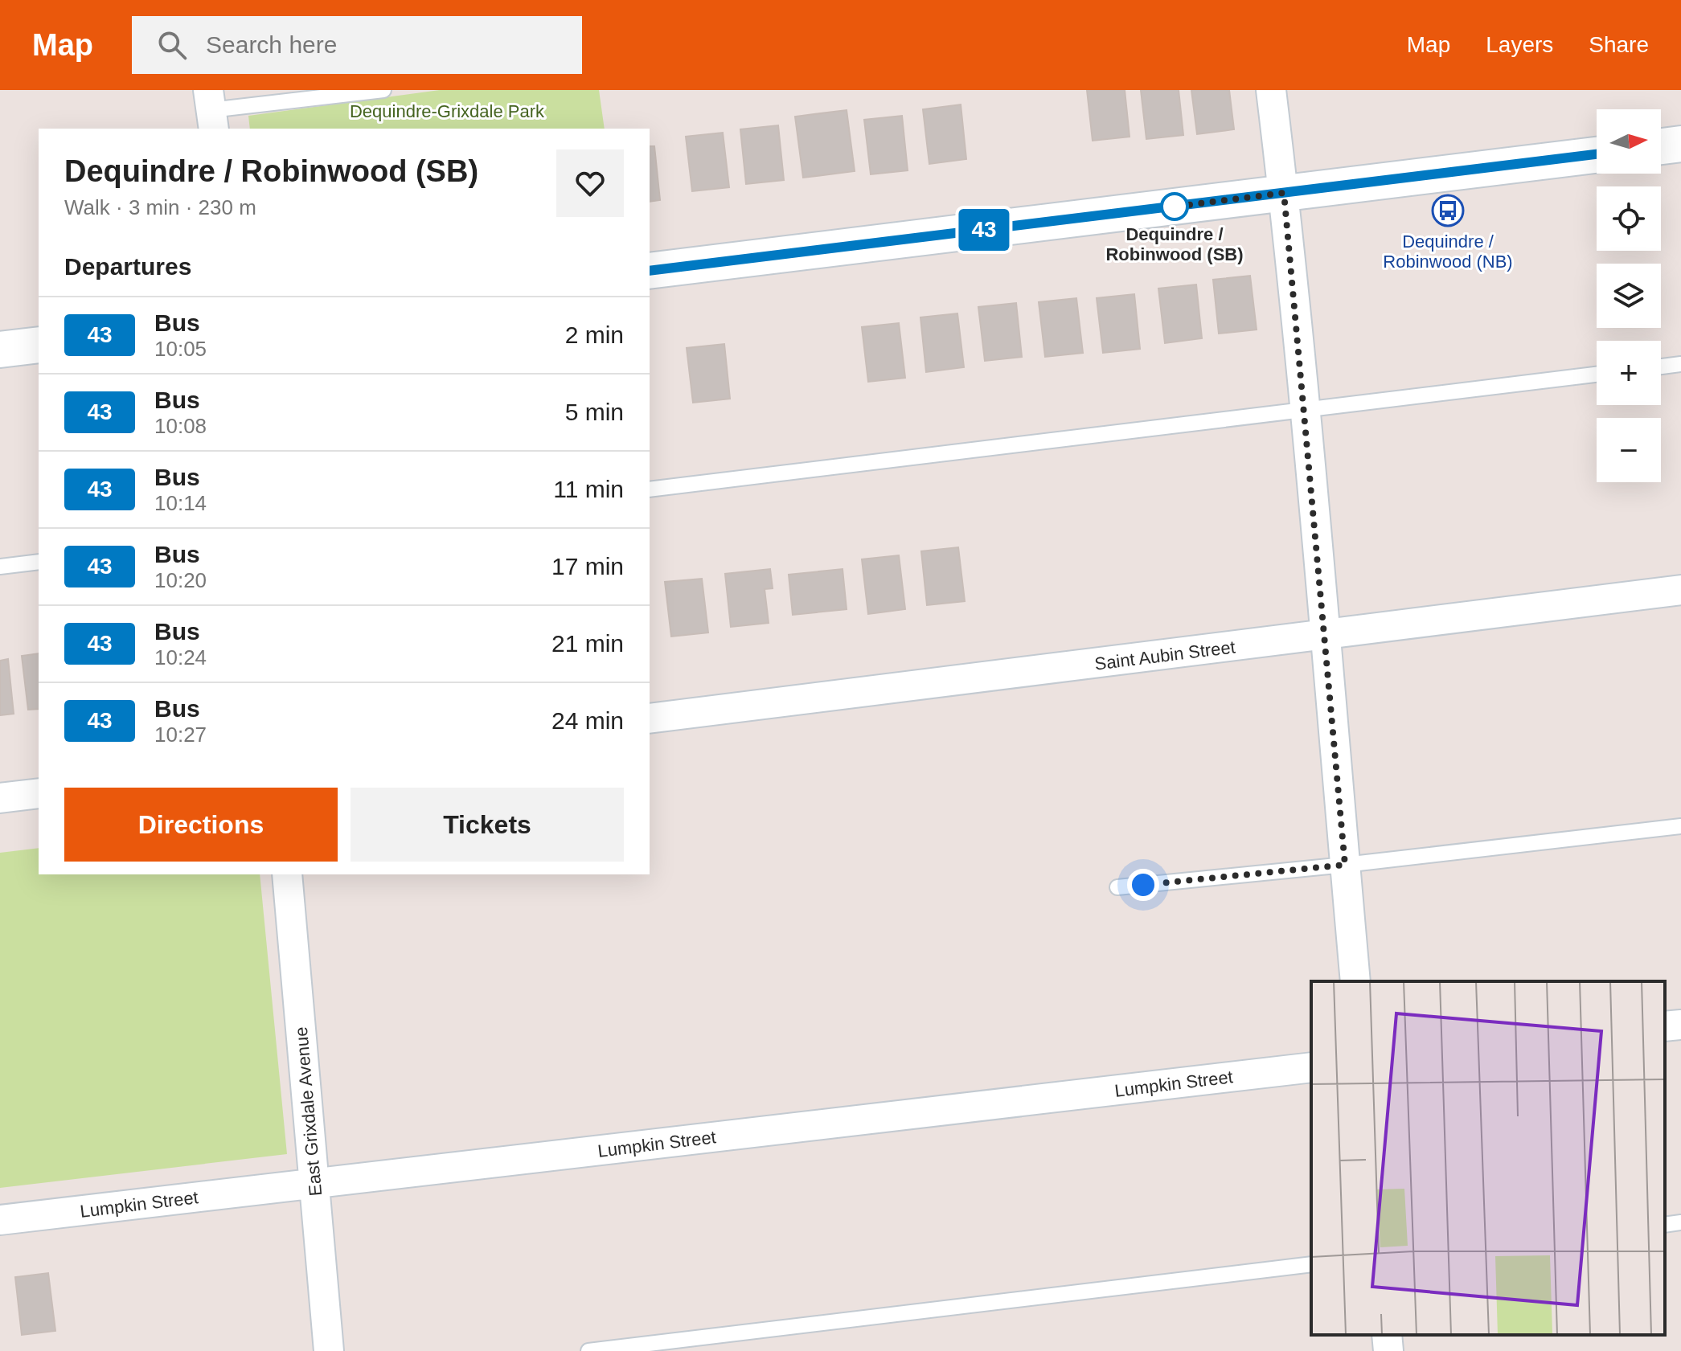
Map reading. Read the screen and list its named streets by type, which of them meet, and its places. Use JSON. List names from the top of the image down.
{
  "streets": {
    "street": ["Saint Aubin Street", "Lumpkin Street", "East Grixdale Avenue"]
  },
  "crossings": [
    ["Lumpkin Street", "East Grixdale Avenue"]
  ],
  "parks": ["Dequindre-Grixdale Park"],
  "places": {
    "other": ["Dequindre / Robinwood (SB)"],
    "bus stop": ["Dequindre / Robinwood (NB)"]
  },
  "lines": ["bus line 43"],
  "north": "right",
  "page": {
    "header": "Map",
    "search": "Search here",
    "nav": ["Map", "Layers", "Share"],
    "on_map": "43",
    "map_buttons": ["+", "−"],
    "heading": [
      ["Dequindre / Robinwood (SB)", "Walk · 3 min · 230 m"],
      "Departures"
    ],
    "list": [
      {
        "mark": "43",
        "name": "Bus",
        "note": "10:05",
        "value": "2 min"
      },
      {
        "mark": "43",
        "name": "Bus",
        "note": "10:08",
        "value": "5 min"
      },
      {
        "mark": "43",
        "name": "Bus",
        "note": "10:14",
        "value": "11 min"
      },
      {
        "mark": "43",
        "name": "Bus",
        "note": "10:20",
        "value": "17 min"
      },
      {
        "mark": "43",
        "name": "Bus",
        "note": "10:24",
        "value": "21 min"
      },
      {
        "mark": "43",
        "name": "Bus",
        "note": "10:27",
        "value": "24 min"
      }
    ],
    "buttons": ["Directions", "Tickets"]
  }
}
